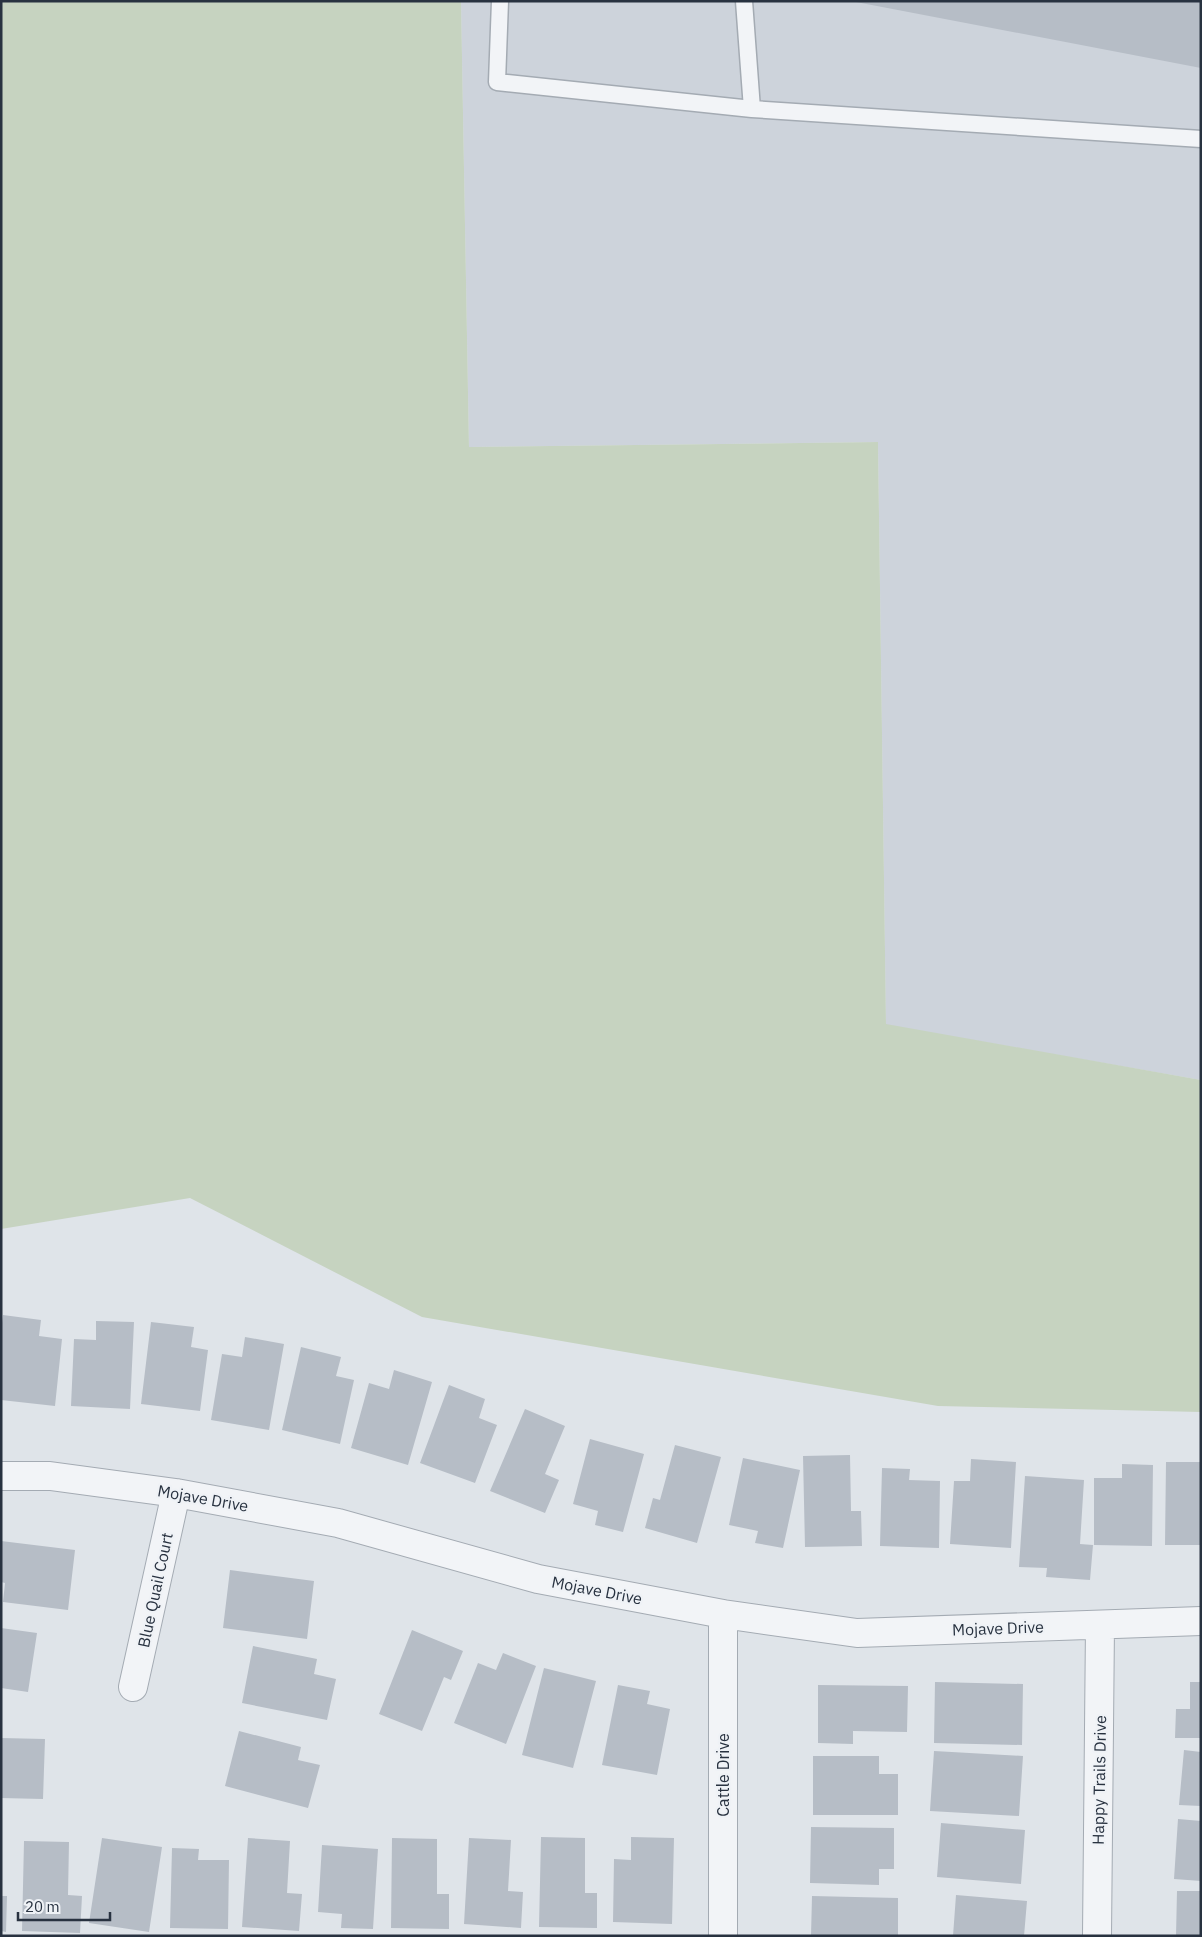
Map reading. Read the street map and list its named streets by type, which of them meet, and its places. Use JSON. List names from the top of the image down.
{
  "streets": {
    "street": [
      "Mojave Drive",
      "Blue Quail Court",
      "Cattle Drive",
      "Happy Trails Drive"
    ]
  },
  "crossings": [
    ["Mojave Drive", "Blue Quail Court"],
    ["Mojave Drive", "Cattle Drive"],
    ["Mojave Drive", "Happy Trails Drive"]
  ],
  "scale_bar": "20 m"
}
